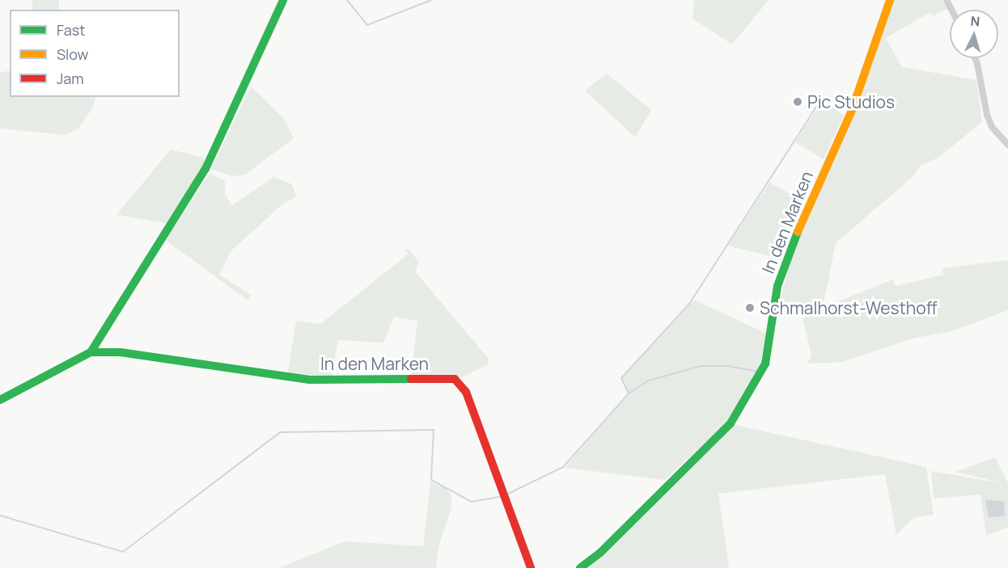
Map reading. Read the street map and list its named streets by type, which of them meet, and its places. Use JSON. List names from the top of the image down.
{
  "streets": {
    "street": ["In den Marken"]
  },
  "places": ["Pic Studios", "Schmalhorst-Westhoff"],
  "legend": ["Fast", "Slow", "Jam"],
  "north": "top"
}
